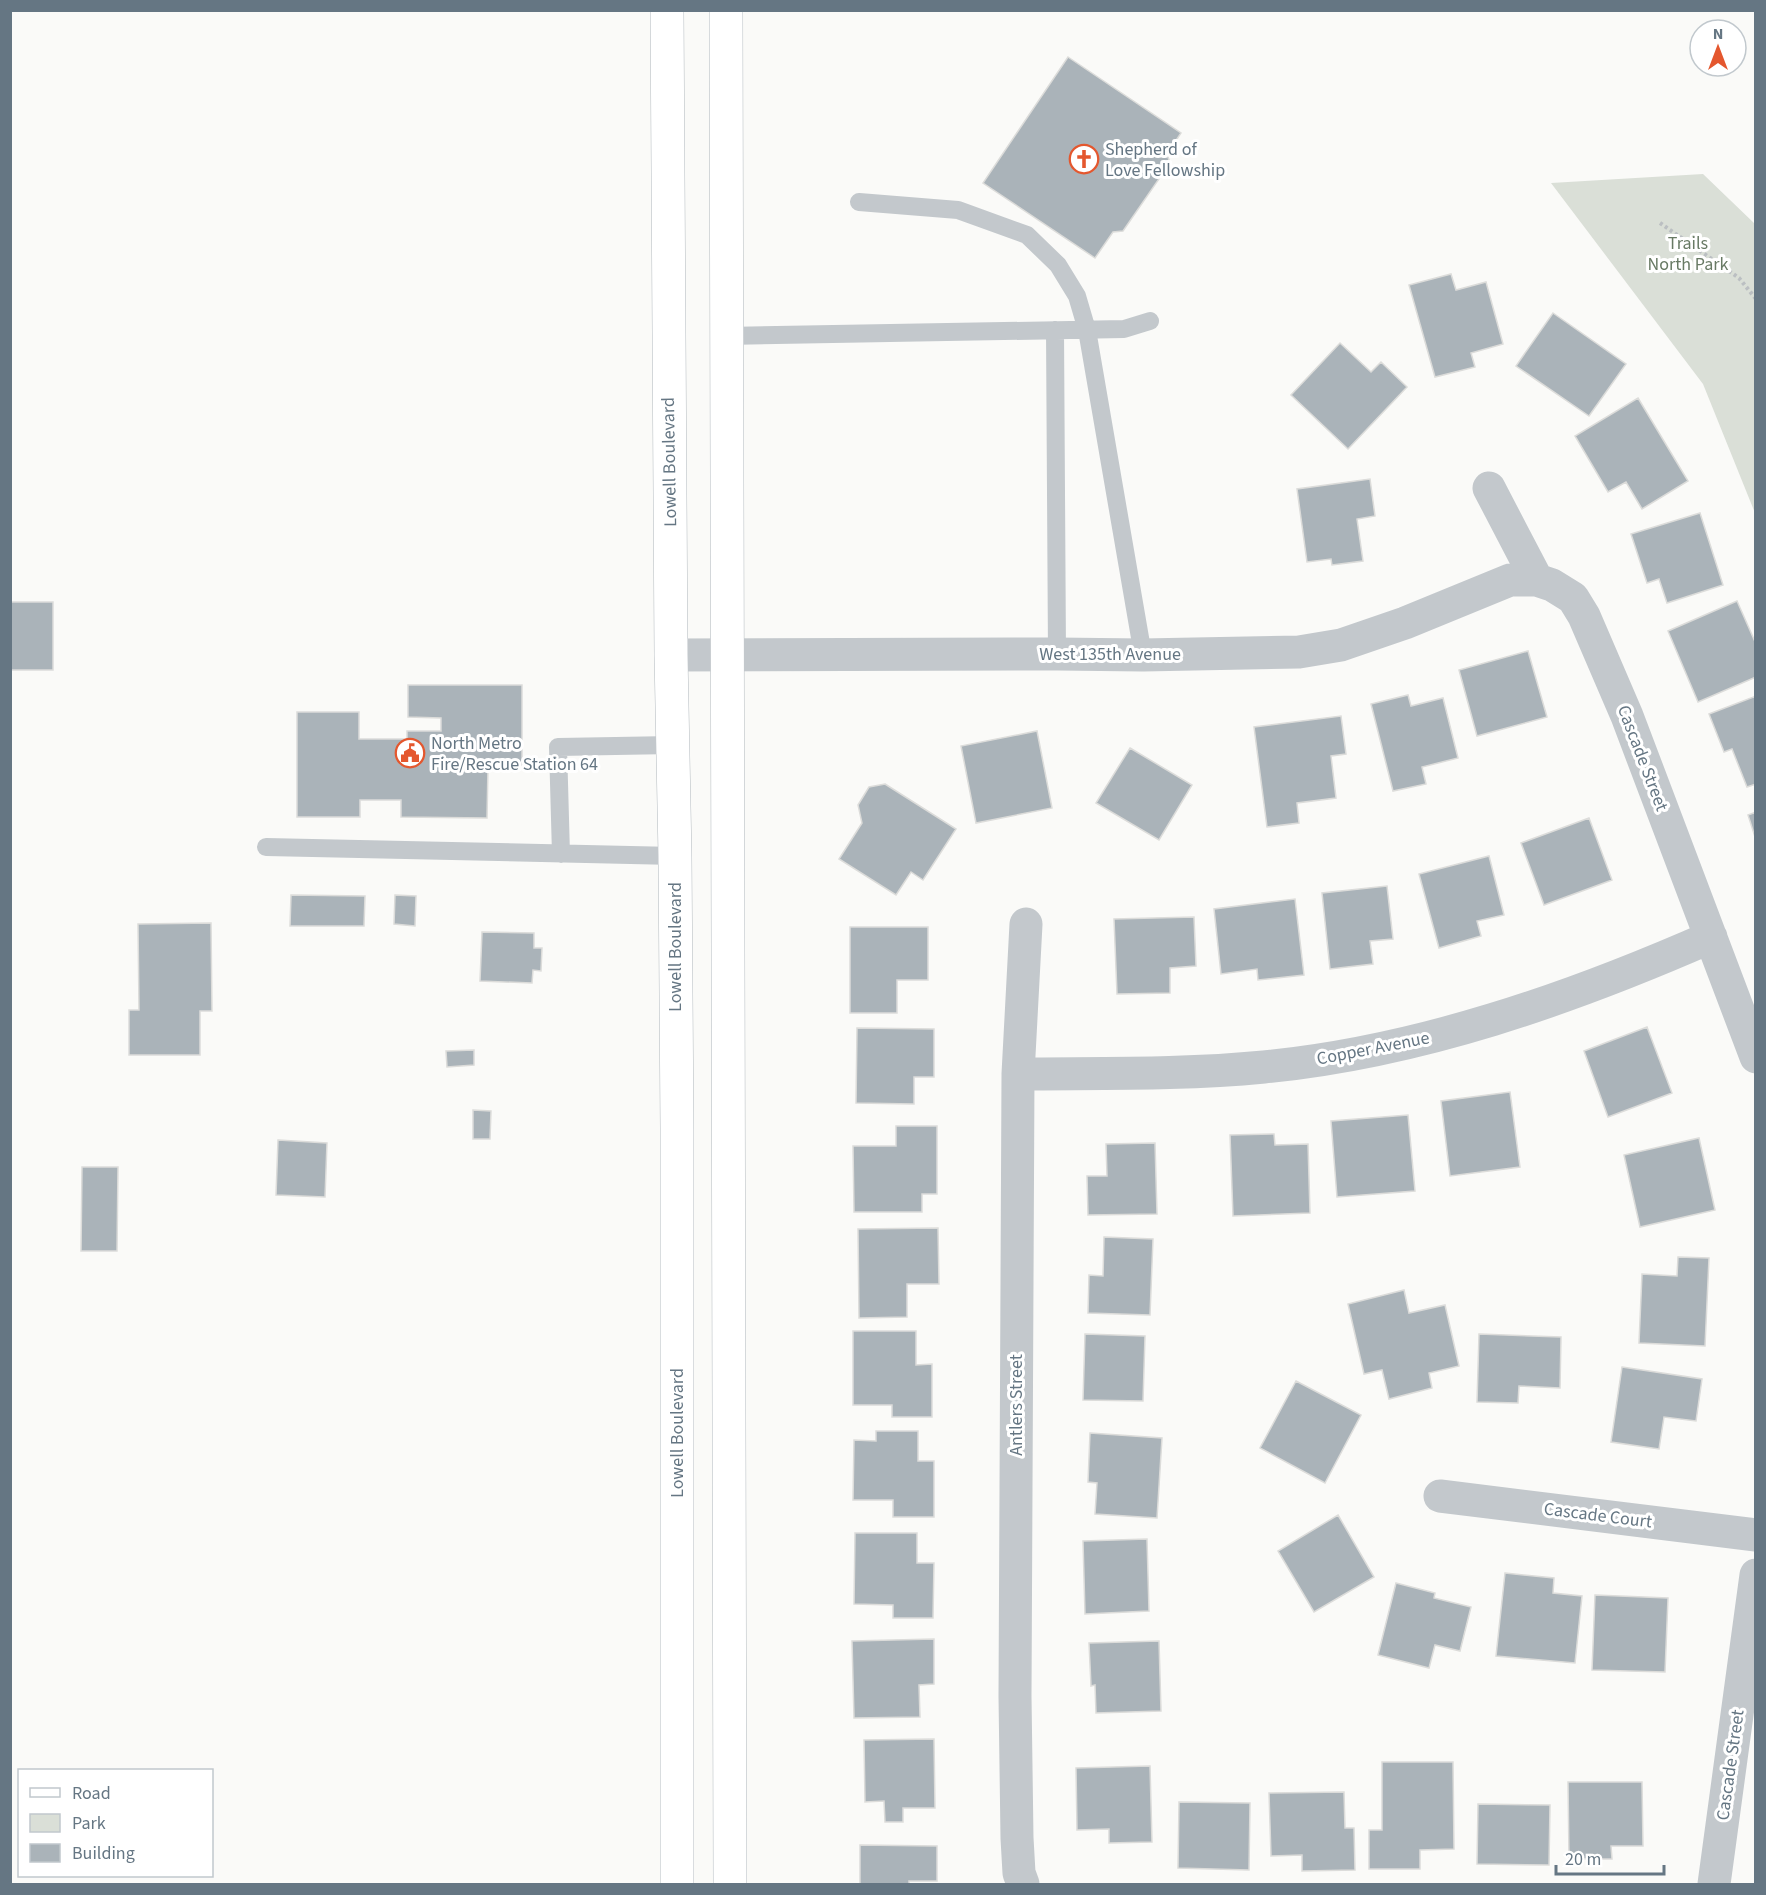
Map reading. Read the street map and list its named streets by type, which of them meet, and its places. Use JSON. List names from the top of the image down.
{
  "streets": {
    "main road": ["Lowell Boulevard"],
    "street": [
      "West 135th Avenue",
      "Cascade Street",
      "Copper Avenue",
      "Antlers Street",
      "Cascade Court"
    ]
  },
  "crossings": [
    ["Lowell Boulevard", "West 135th Avenue"],
    ["West 135th Avenue", "Cascade Street"],
    ["Cascade Street", "Copper Avenue"],
    ["Copper Avenue", "Antlers Street"]
  ],
  "parks": ["Trails North Park"],
  "places": {
    "church": ["Shepherd of Love Fellowship"],
    "public building": ["North Metro Fire/Rescue Station 64"]
  },
  "legend": ["Road", "Park", "Building"],
  "scale_bar": "20 m",
  "north": "top"
}
